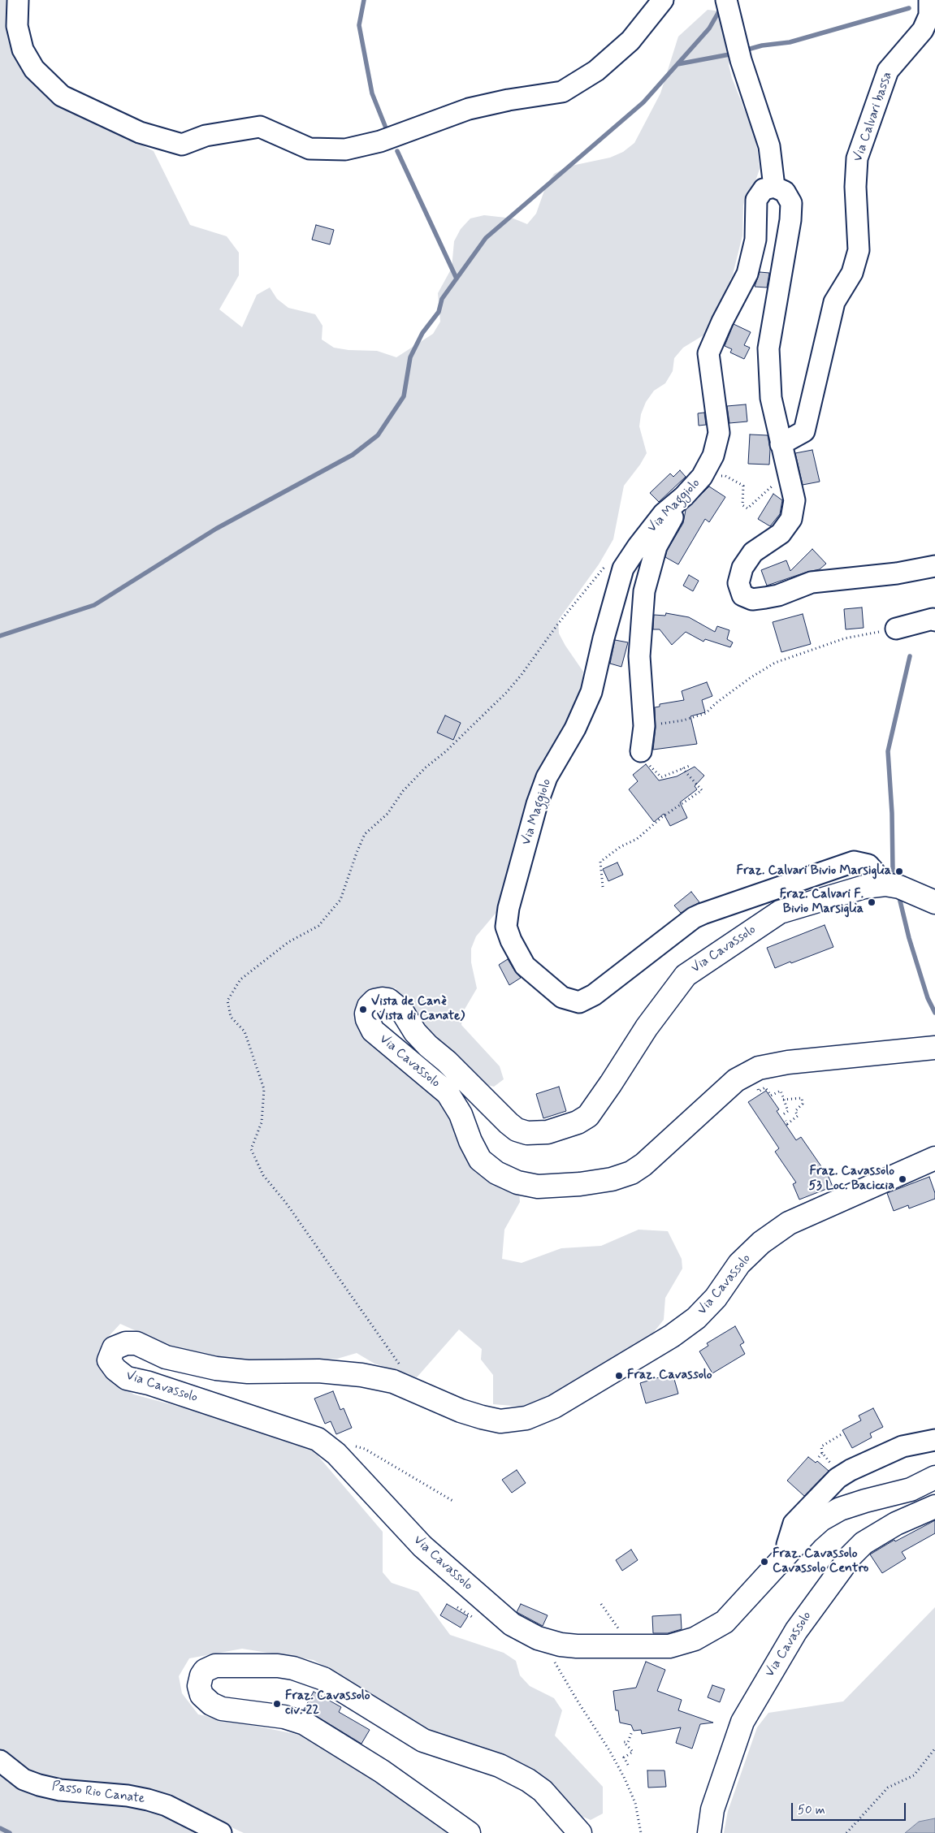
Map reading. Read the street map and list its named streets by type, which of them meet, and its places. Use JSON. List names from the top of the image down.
{
  "streets": {
    "main road": ["Via Cavassolo"],
    "street": ["Via Calvari bassa", "Via Maggiolo", "Passo Rio Canate"]
  },
  "crossings": [
    ["Via Maggiolo", "Via Cavassolo"]
  ],
  "places": [
    "Fraz. Calvari Bivio Marsiglia",
    "Fraz. Calvari F. Bivio Marsiglia",
    "Vista de Canè (Vista di Canate)",
    "Fraz. Cavassolo 53 Loc. Baciccia",
    "Fraz. Cavassolo",
    "Fraz. Cavassolo Cavassolo Centro",
    "Fraz. Cavassolo civ. 22"
  ],
  "scale_bar": "50 m"
}
